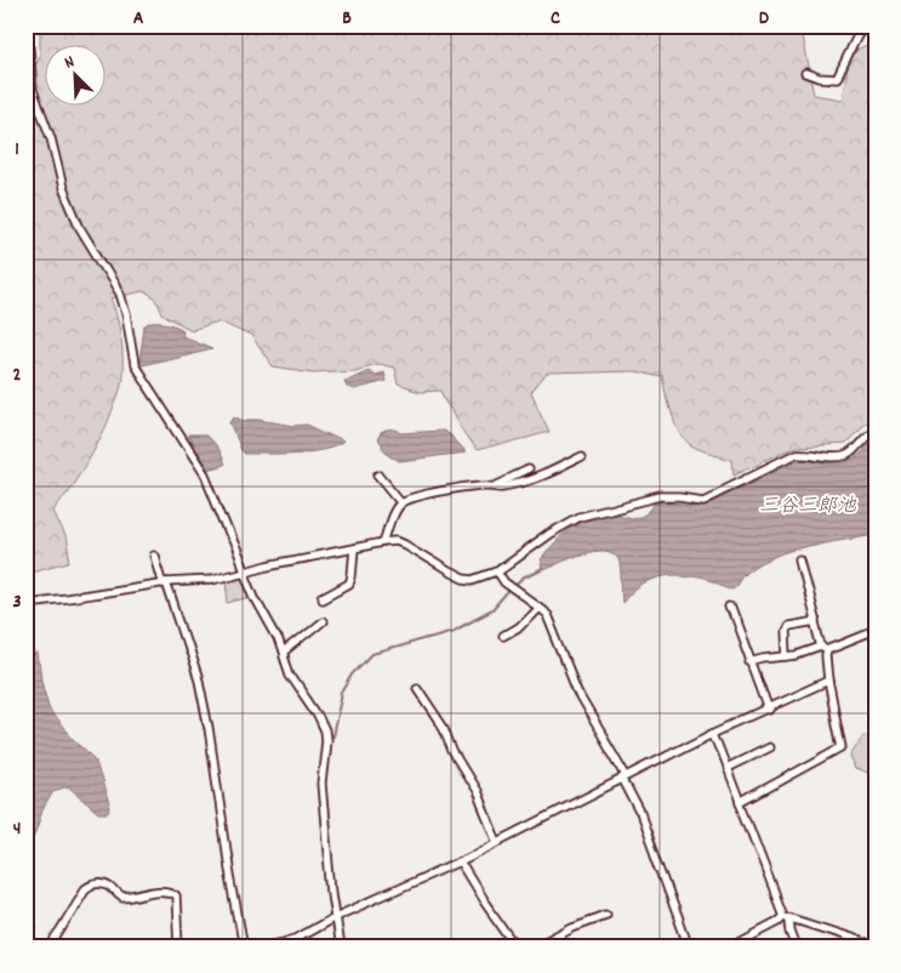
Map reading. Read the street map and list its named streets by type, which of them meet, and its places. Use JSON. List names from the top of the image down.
{
  "water": ["三谷三郎池"],
  "north": "top left",
  "grid": {
    "columns": [
      "A",
      "B",
      "C",
      "D"
    ],
    "rows": [
      "1",
      "2",
      "3",
      "4"
    ]
  }
}
